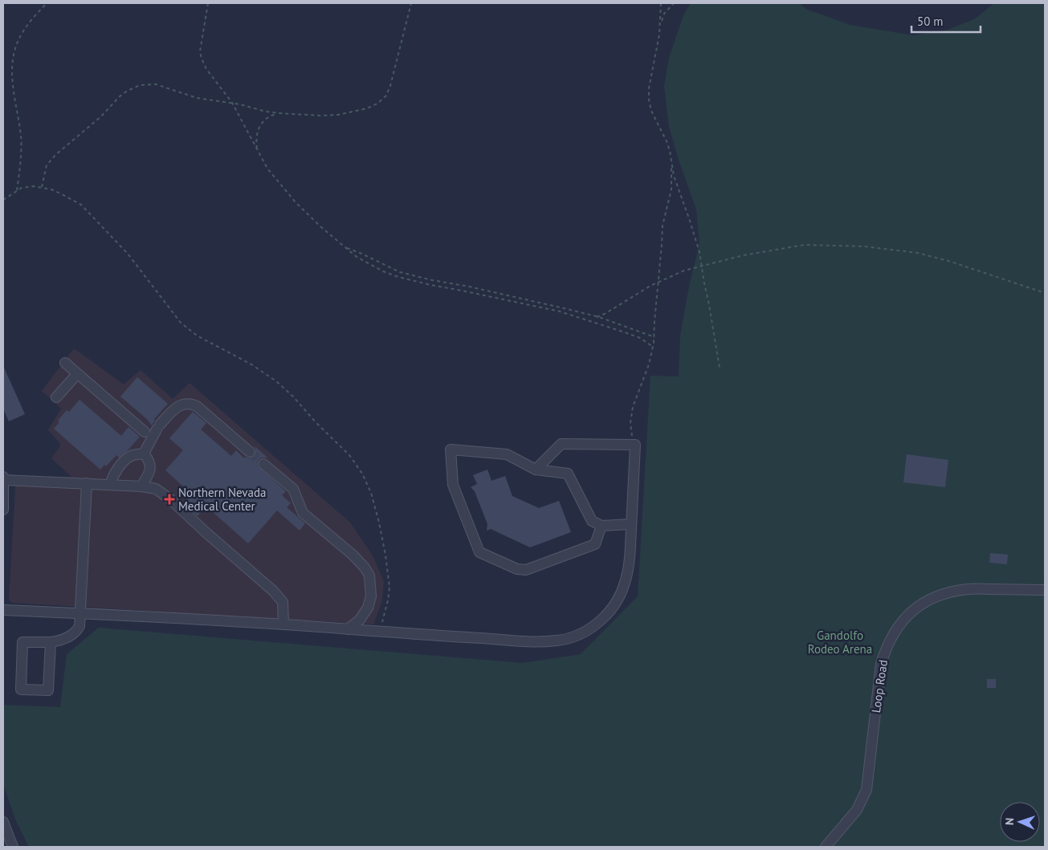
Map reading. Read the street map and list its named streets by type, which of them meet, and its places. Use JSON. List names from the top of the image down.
{
  "streets": {
    "street": ["Loop Road"]
  },
  "parks": ["Gandolfo Rodeo Arena"],
  "places": {
    "health": ["Northern Nevada Medical Center"]
  },
  "scale_bar": "50 m",
  "north": "left"
}
